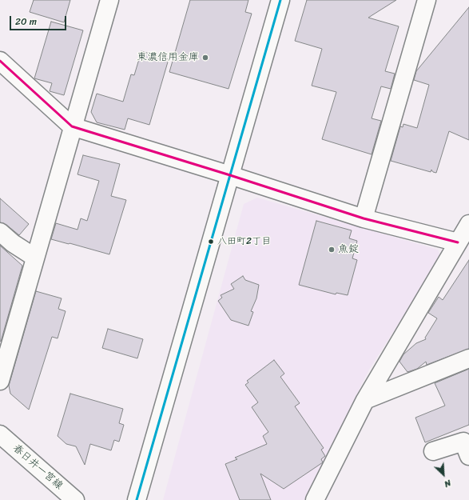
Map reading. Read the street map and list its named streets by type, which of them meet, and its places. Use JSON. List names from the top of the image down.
{
  "streets": {
    "street": ["春日井一宮線"]
  },
  "places": ["東濃信用金庫", "八田町2丁目", "魚錠"],
  "scale_bar": "20 m",
  "north": "bottom right"
}
